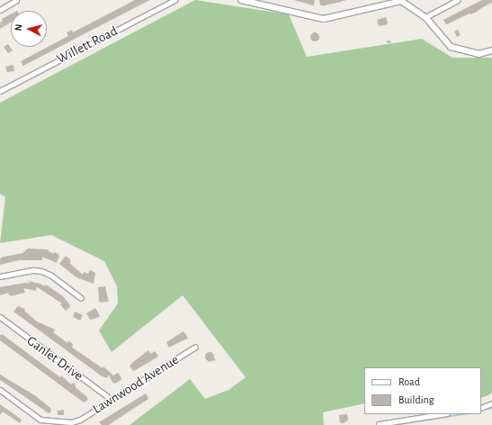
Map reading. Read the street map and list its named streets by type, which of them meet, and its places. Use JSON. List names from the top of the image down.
{
  "streets": {
    "street": ["Willett Road", "Ganlet Drive", "Lawnwood Avenue"]
  },
  "crossings": [
    ["Ganlet Drive", "Lawnwood Avenue"]
  ],
  "legend": ["Road", "Building"],
  "north": "left"
}
